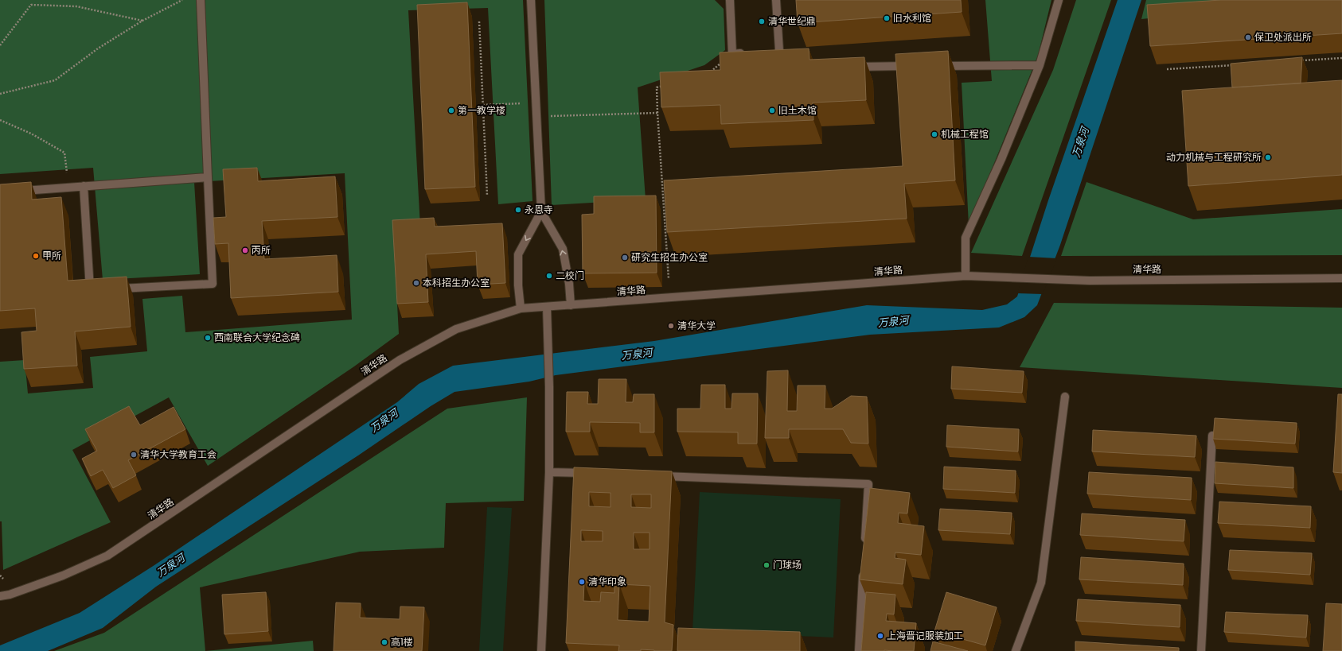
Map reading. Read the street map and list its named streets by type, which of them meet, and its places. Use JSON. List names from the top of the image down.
{
  "streets": {
    "street": ["清华路"]
  },
  "water": ["万泉河"],
  "places": [
    "旧水利馆",
    "清华世纪鼎",
    "保卫处派出所",
    "第一教学楼",
    "旧土木馆",
    "机械工程馆",
    "动力机械与工程研究所",
    "永恩寺",
    "丙所",
    "甲所",
    "研究生招生办公室",
    "二校门",
    "本科招生办公室",
    "清华大学",
    "西南联合大学纪念碑",
    "清华大学教育工会",
    "门球场",
    "清华印象",
    "上海晋记服装加工",
    "高1楼"
  ]
}
